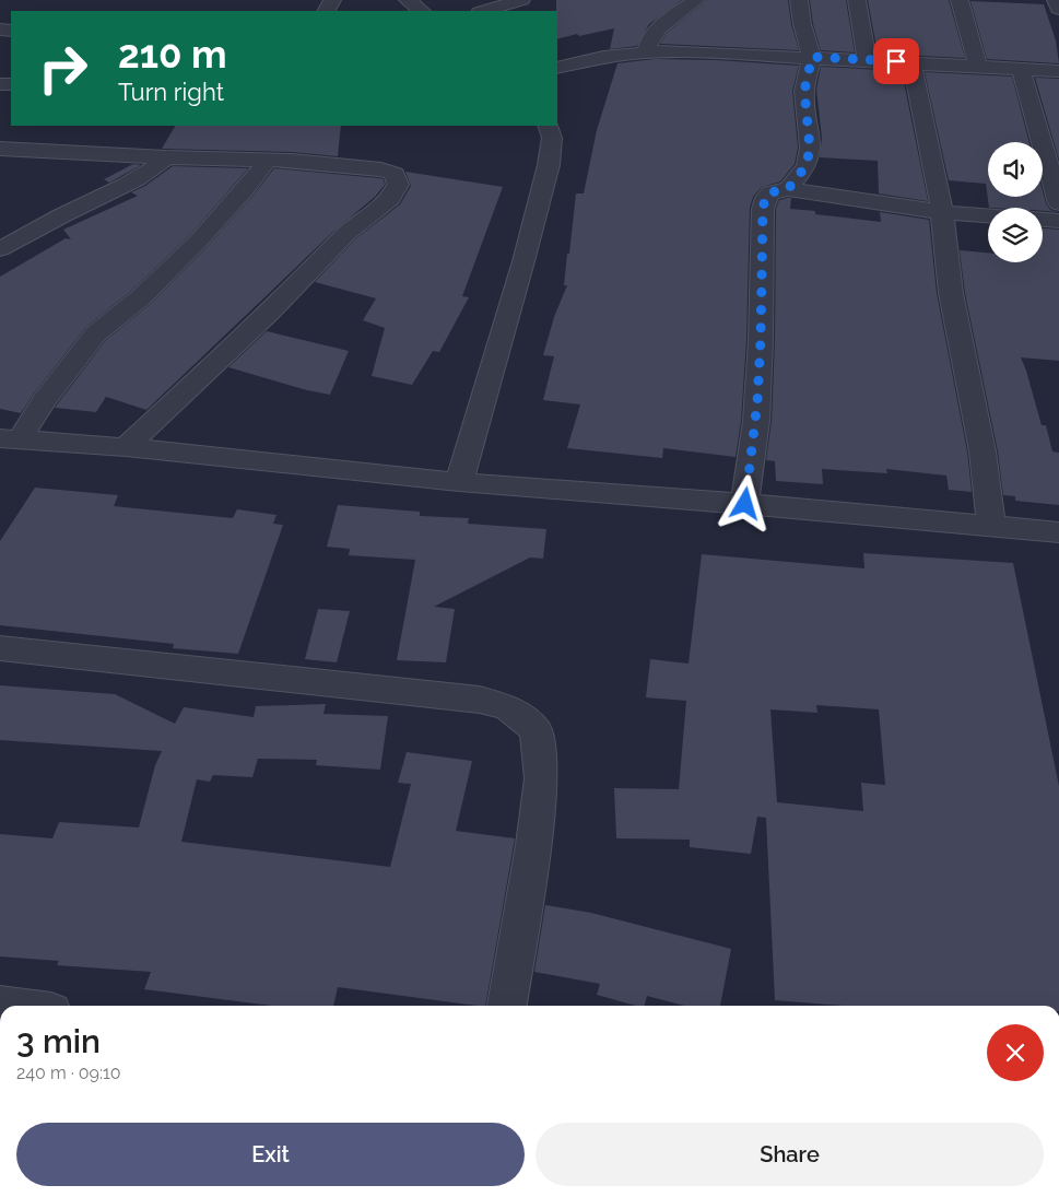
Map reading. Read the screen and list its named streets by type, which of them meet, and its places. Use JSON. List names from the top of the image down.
{
  "page": {
    "turn": ["210 m", "Turn right"],
    "heading": ["3 min", "240 m · 09:10"],
    "buttons": ["Exit", "Share"]
  }
}
